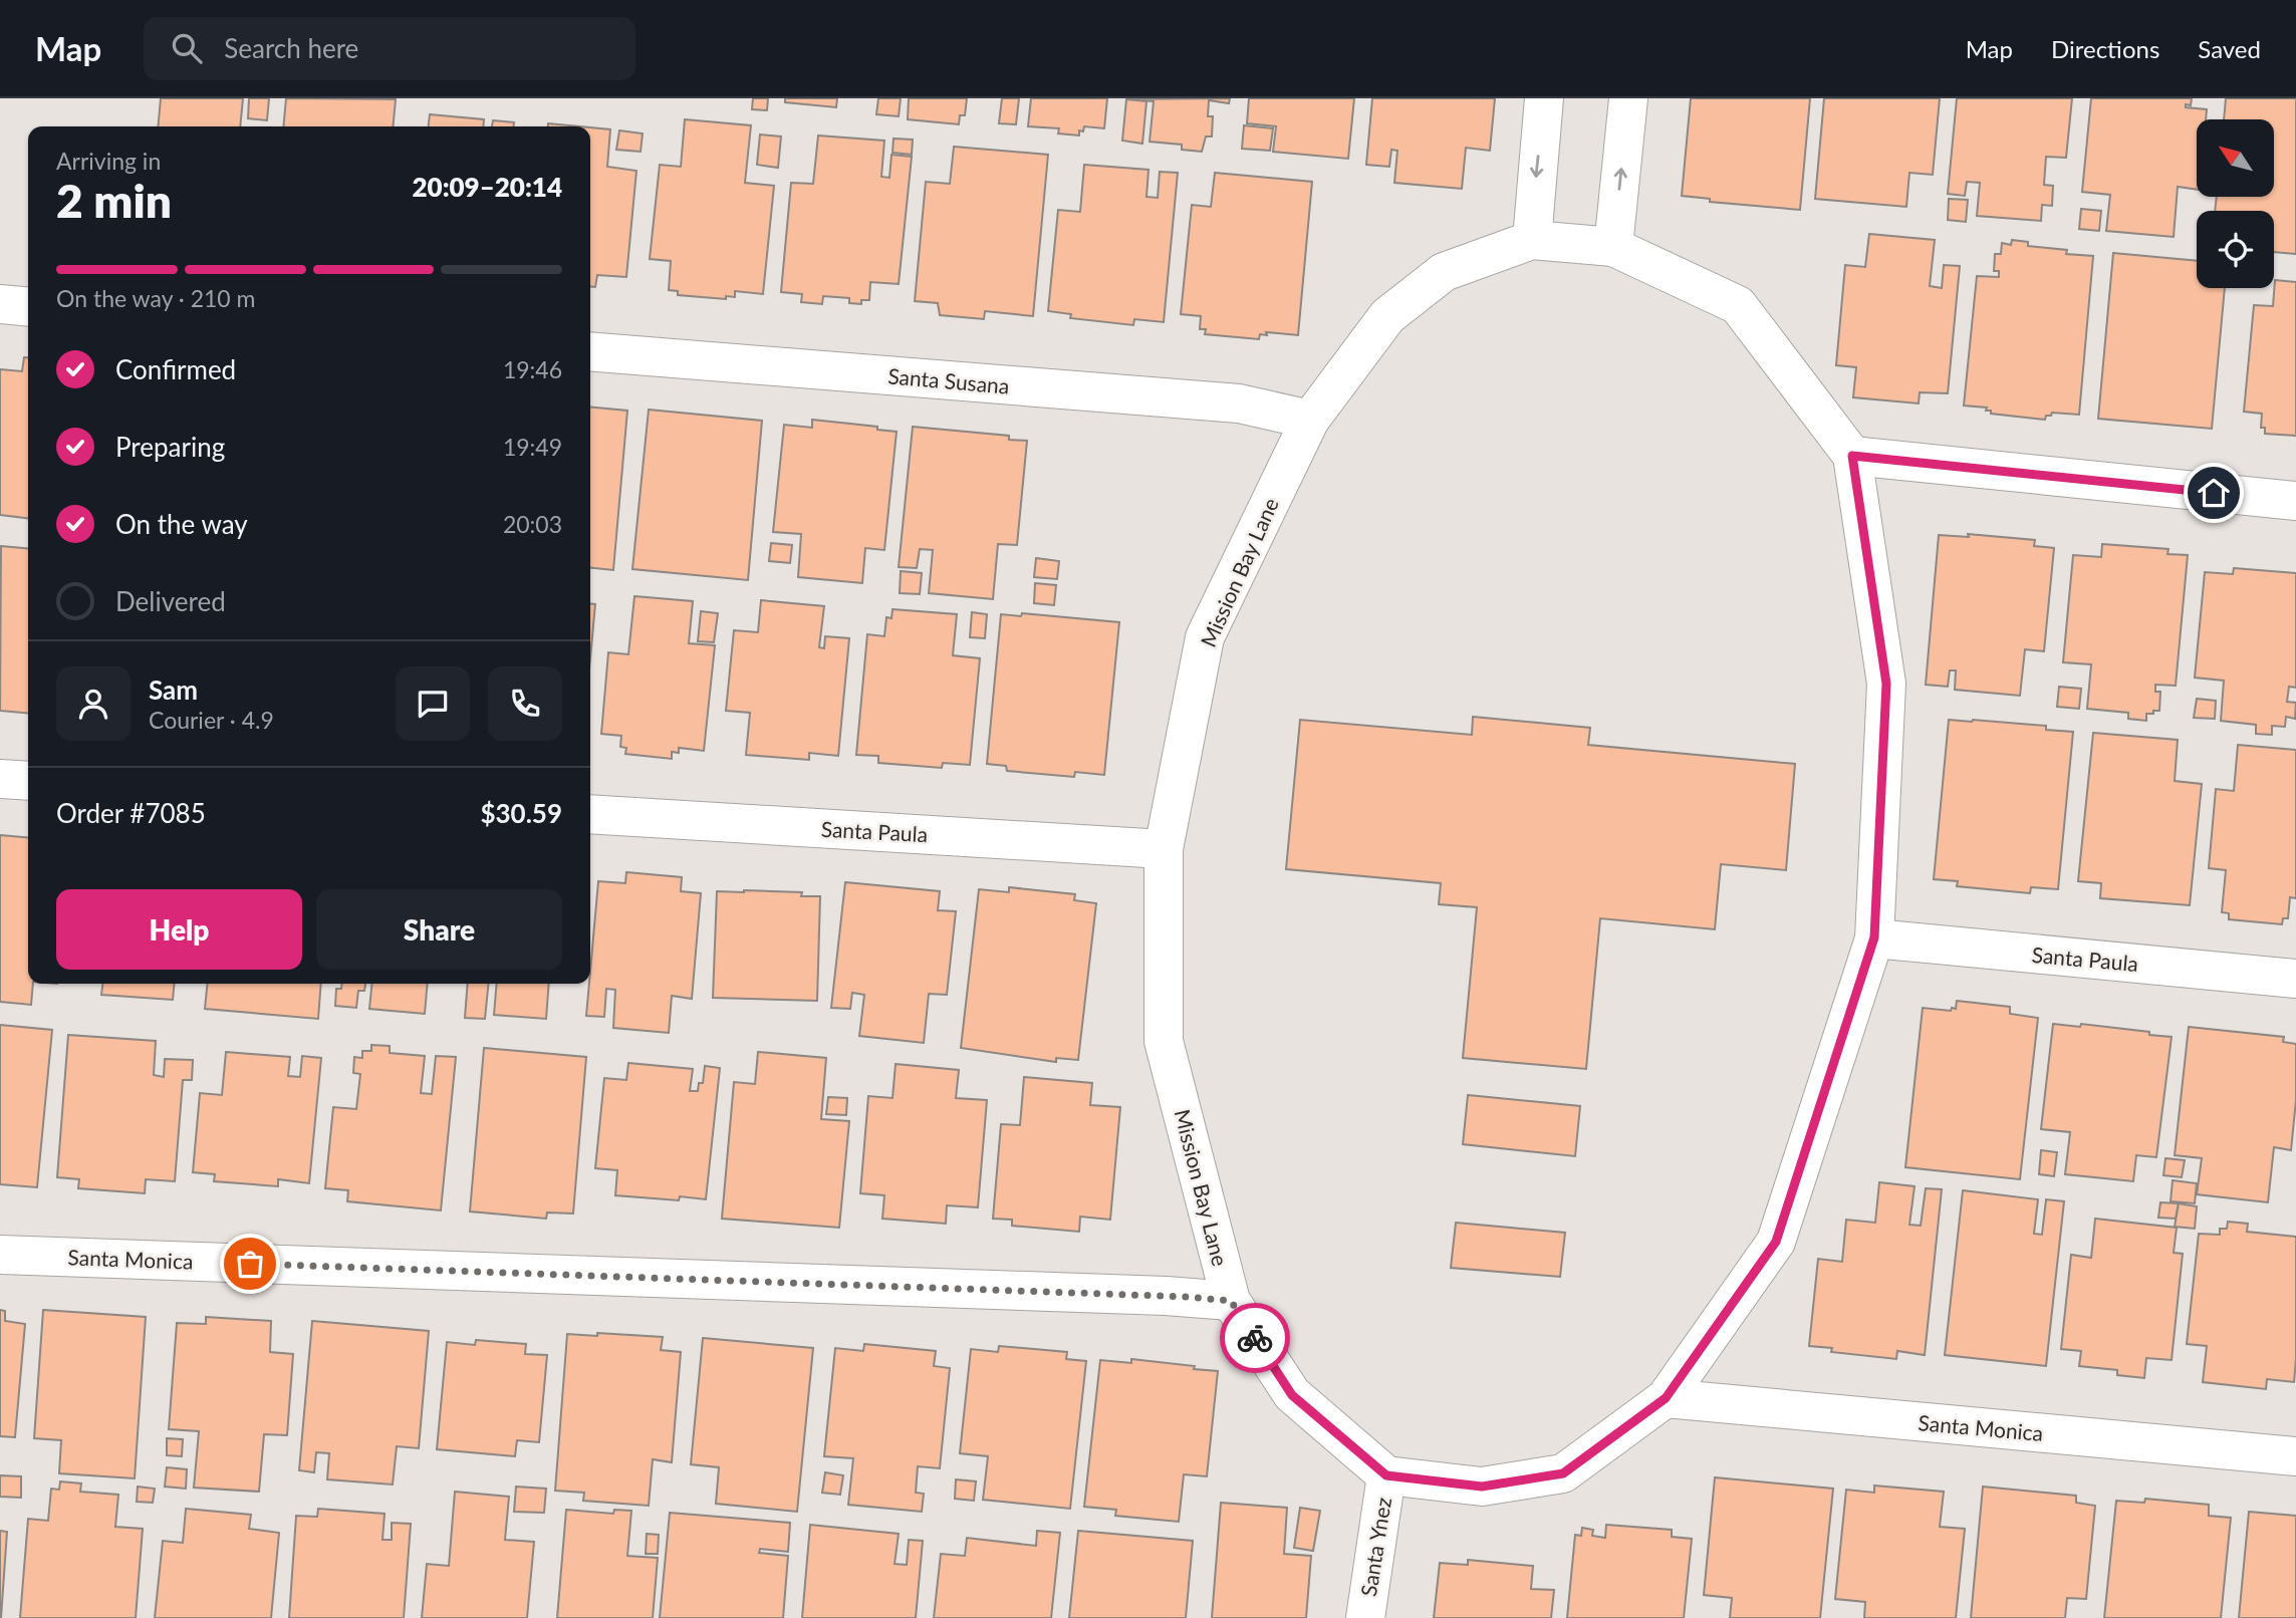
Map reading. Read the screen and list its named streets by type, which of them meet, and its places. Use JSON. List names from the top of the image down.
{
  "streets": {
    "street": [
      "Santa Susana",
      "Mission Bay Lane",
      "Santa Paula",
      "Santa Monica",
      "Santa Ynez"
    ]
  },
  "crossings": [
    ["Santa Susana", "Mission Bay Lane"],
    ["Mission Bay Lane", "Santa Paula"],
    ["Mission Bay Lane", "Santa Monica"],
    ["Mission Bay Lane", "Santa Ynez"]
  ],
  "north": "top left",
  "page": {
    "header": "Map",
    "search": "Search here",
    "nav": ["Map", "Directions", "Saved"],
    "heading": ["2 min", "Arriving in", "20:09–20:14"],
    "panel": [
      "Sam",
      "Courier · 4.9",
      "Order #7085",
      "$30.59"
    ],
    "bar": "On the way · 210 m",
    "list": [
      ["Confirmed", "19:46"],
      ["Preparing", "19:49"],
      ["On the way", "20:03"],
      "Delivered"
    ],
    "buttons": ["Help", "Share"]
  }
}
